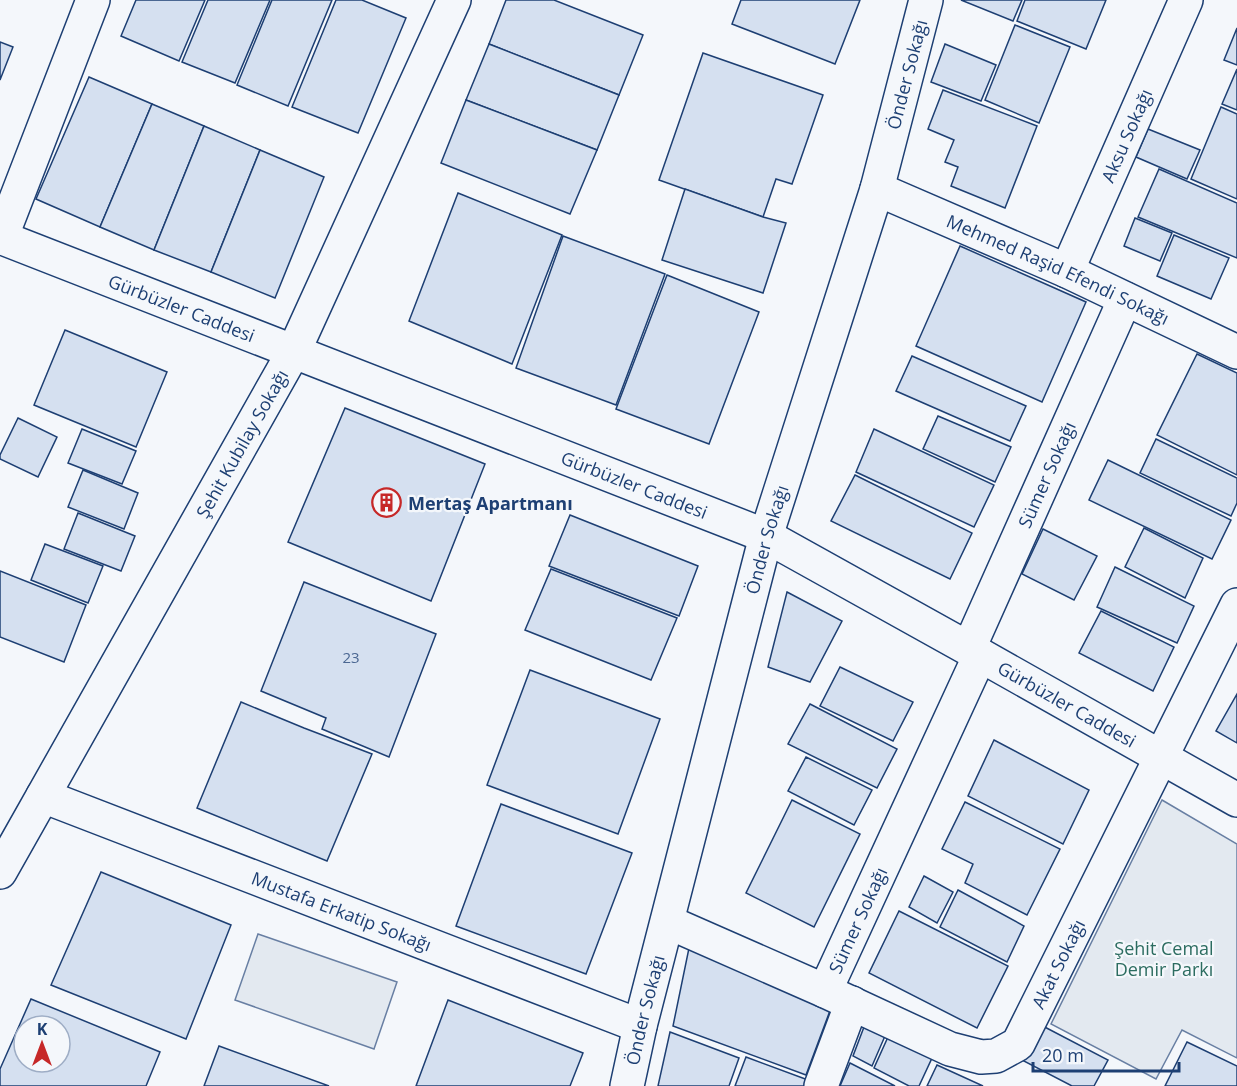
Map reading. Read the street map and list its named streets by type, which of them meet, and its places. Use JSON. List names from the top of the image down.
{
  "streets": {
    "street": [
      "Önder Sokağı",
      "Aksu Sokağı",
      "Mehmed Raşid Efendi Sokağı",
      "Gürbüzler Caddesi",
      "Şehit Kubilay Sokağı",
      "Sümer Sokağı",
      "Mustafa Erkatip Sokağı",
      "Akat Sokağı"
    ]
  },
  "crossings": [
    ["Önder Sokağı", "Mehmed Raşid Efendi Sokağı"],
    ["Önder Sokağı", "Gürbüzler Caddesi"],
    ["Önder Sokağı", "Mustafa Erkatip Sokağı"],
    ["Önder Sokağı", "Akat Sokağı"],
    ["Aksu Sokağı", "Mehmed Raşid Efendi Sokağı"],
    ["Mehmed Raşid Efendi Sokağı", "Sümer Sokağı"],
    ["Gürbüzler Caddesi", "Şehit Kubilay Sokağı"],
    ["Gürbüzler Caddesi", "Sümer Sokağı"],
    ["Gürbüzler Caddesi", "Akat Sokağı"],
    ["Şehit Kubilay Sokağı", "Mustafa Erkatip Sokağı"],
    ["Sümer Sokağı", "Akat Sokağı"]
  ],
  "parks": ["Şehit Cemal Demir Parkı"],
  "places": {
    "building": ["Mertaş Apartmanı"]
  },
  "house_numbers": ["23"],
  "scale_bar": "20 m",
  "north": "top"
}
